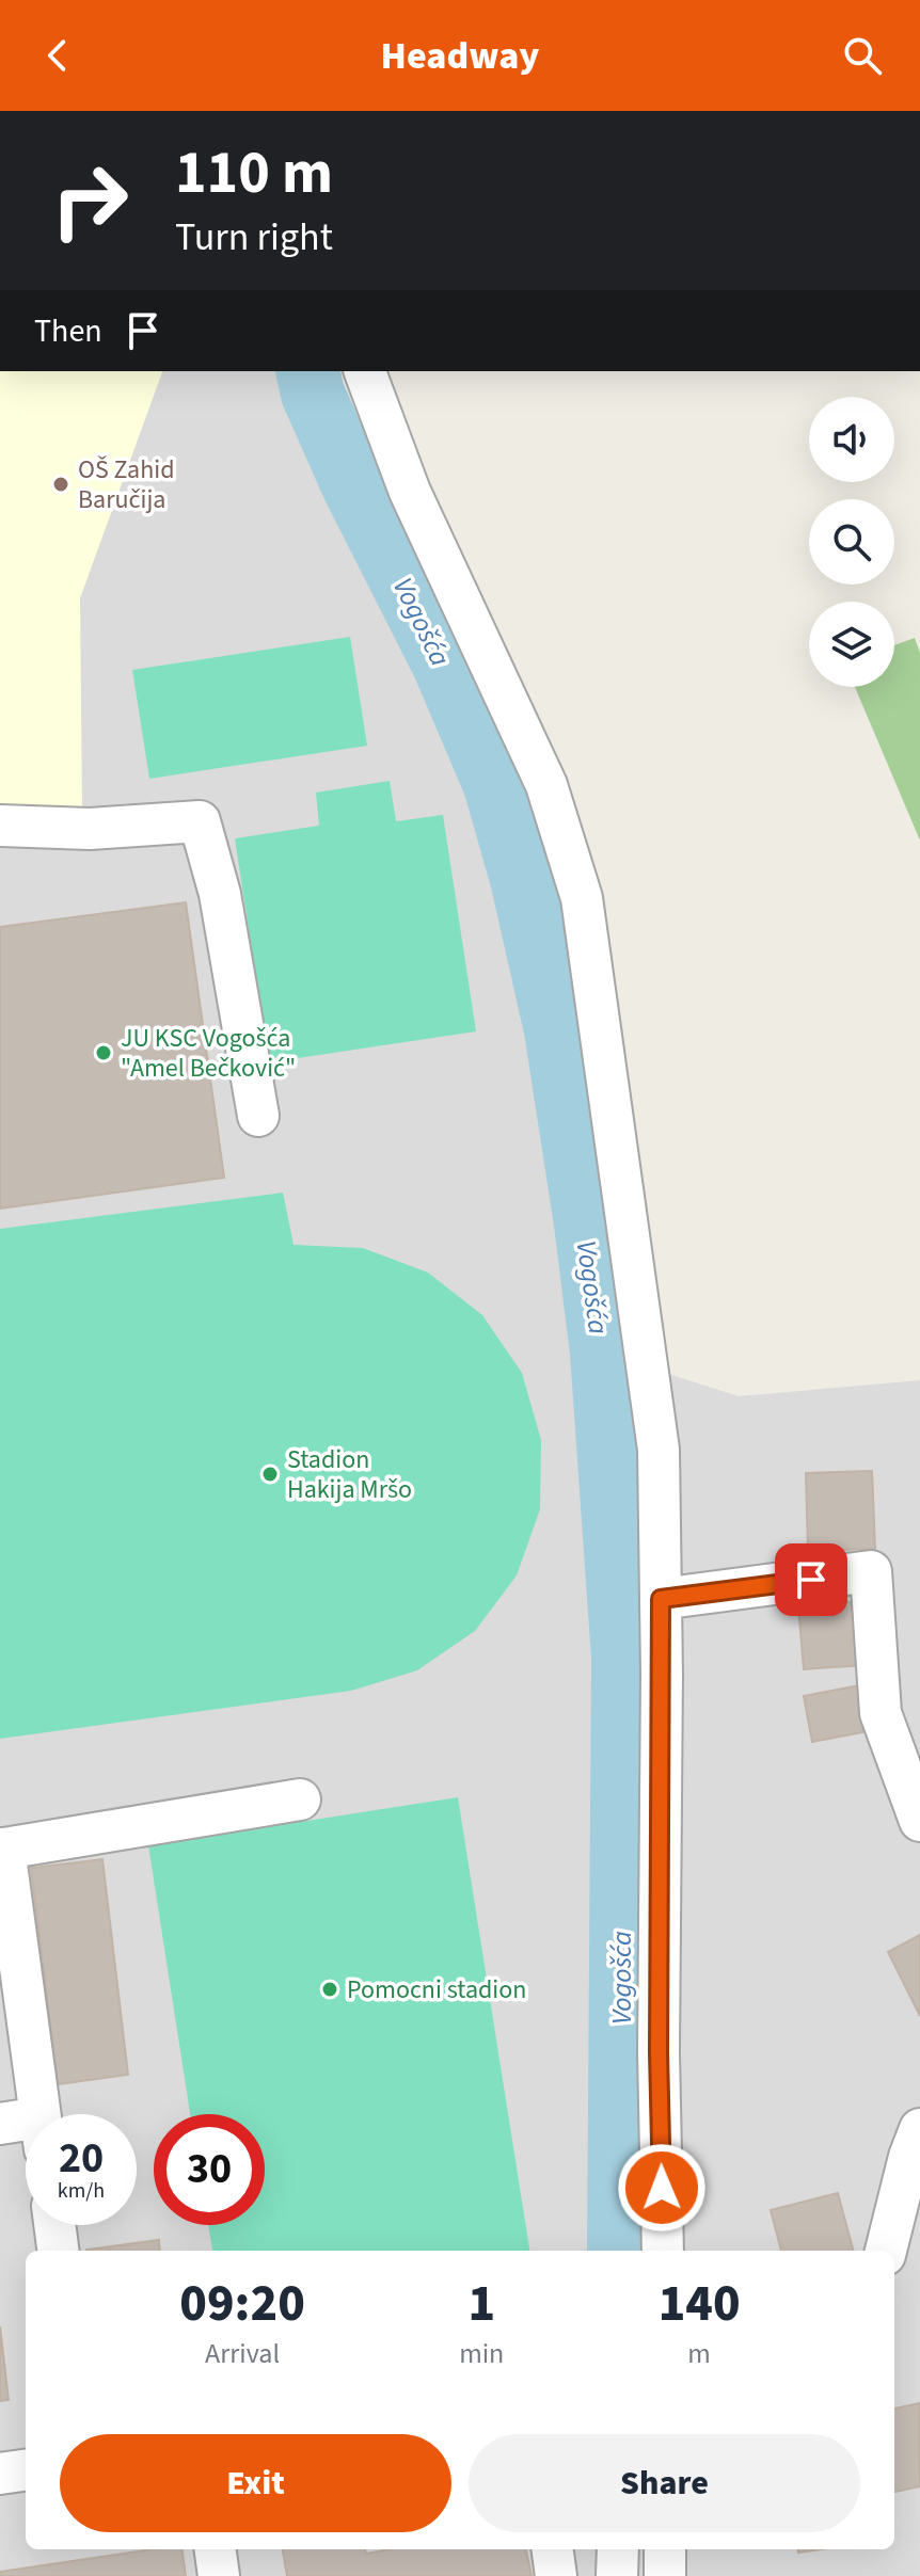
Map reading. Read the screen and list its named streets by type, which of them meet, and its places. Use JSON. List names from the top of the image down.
{
  "water": ["Vogošća"],
  "places": [
    "OŠ Zahid Baručija",
    "JU KSC Vogošća \"Amel Bečković\"",
    "Stadion Hakija Mršo",
    "Pomocni stadion"
  ],
  "page": {
    "header": "Headway",
    "turn": ["110 m", "Turn right"],
    "then": "Then",
    "speed": "20 km/h",
    "limit": "30",
    "eta": [
      "09:20",
      "Arrival",
      "1",
      "min",
      "140",
      "m"
    ],
    "buttons": ["Exit", "Share"]
  }
}
